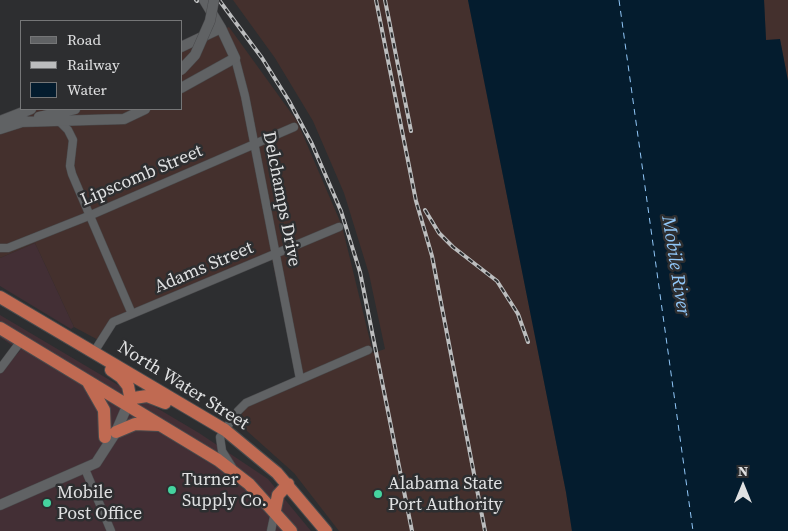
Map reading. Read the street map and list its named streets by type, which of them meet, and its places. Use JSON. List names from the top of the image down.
{
  "streets": {
    "highway": ["North Water Street"],
    "street": ["Lipscomb Street", "Delchamps Drive", "Adams Street"]
  },
  "crossings": [
    ["Lipscomb Street", "Delchamps Drive"],
    ["Delchamps Drive", "Adams Street"],
    ["Adams Street", "North Water Street"]
  ],
  "water": ["Mobile River"],
  "places": ["Turner Supply Co.", "Alabama State Port Authority", "Mobile Post Office"],
  "legend": ["Road", "Railway", "Water"],
  "north": "top"
}
